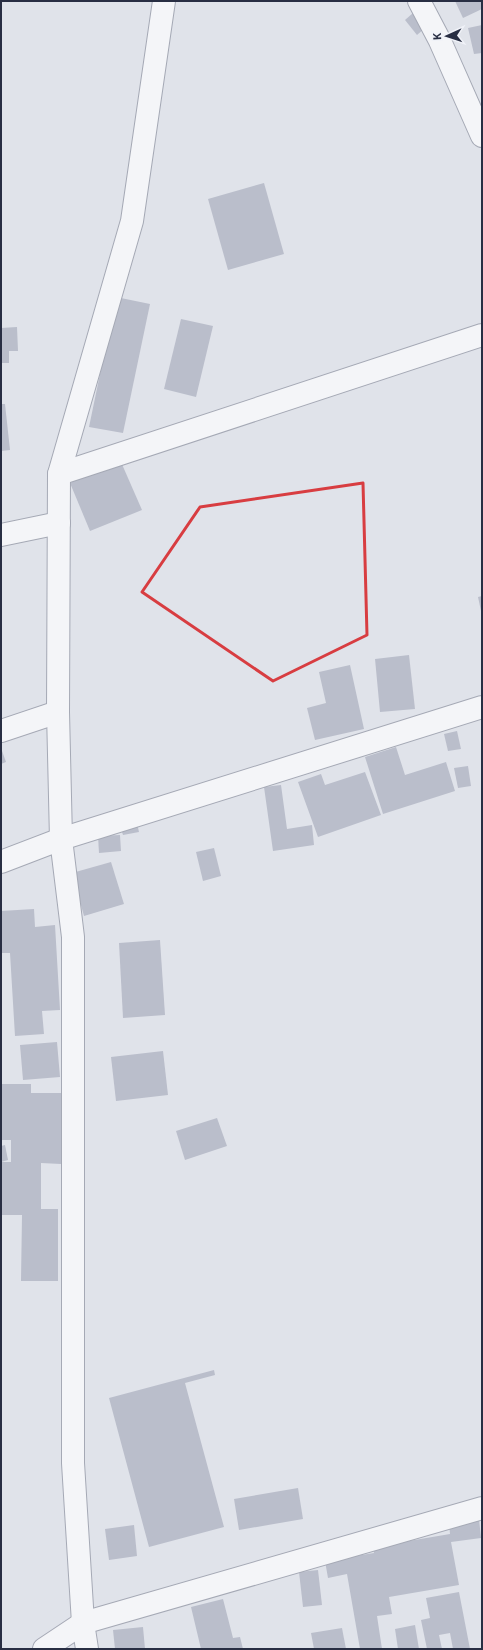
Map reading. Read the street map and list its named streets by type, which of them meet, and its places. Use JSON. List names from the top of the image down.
{
  "north": "left"
}
